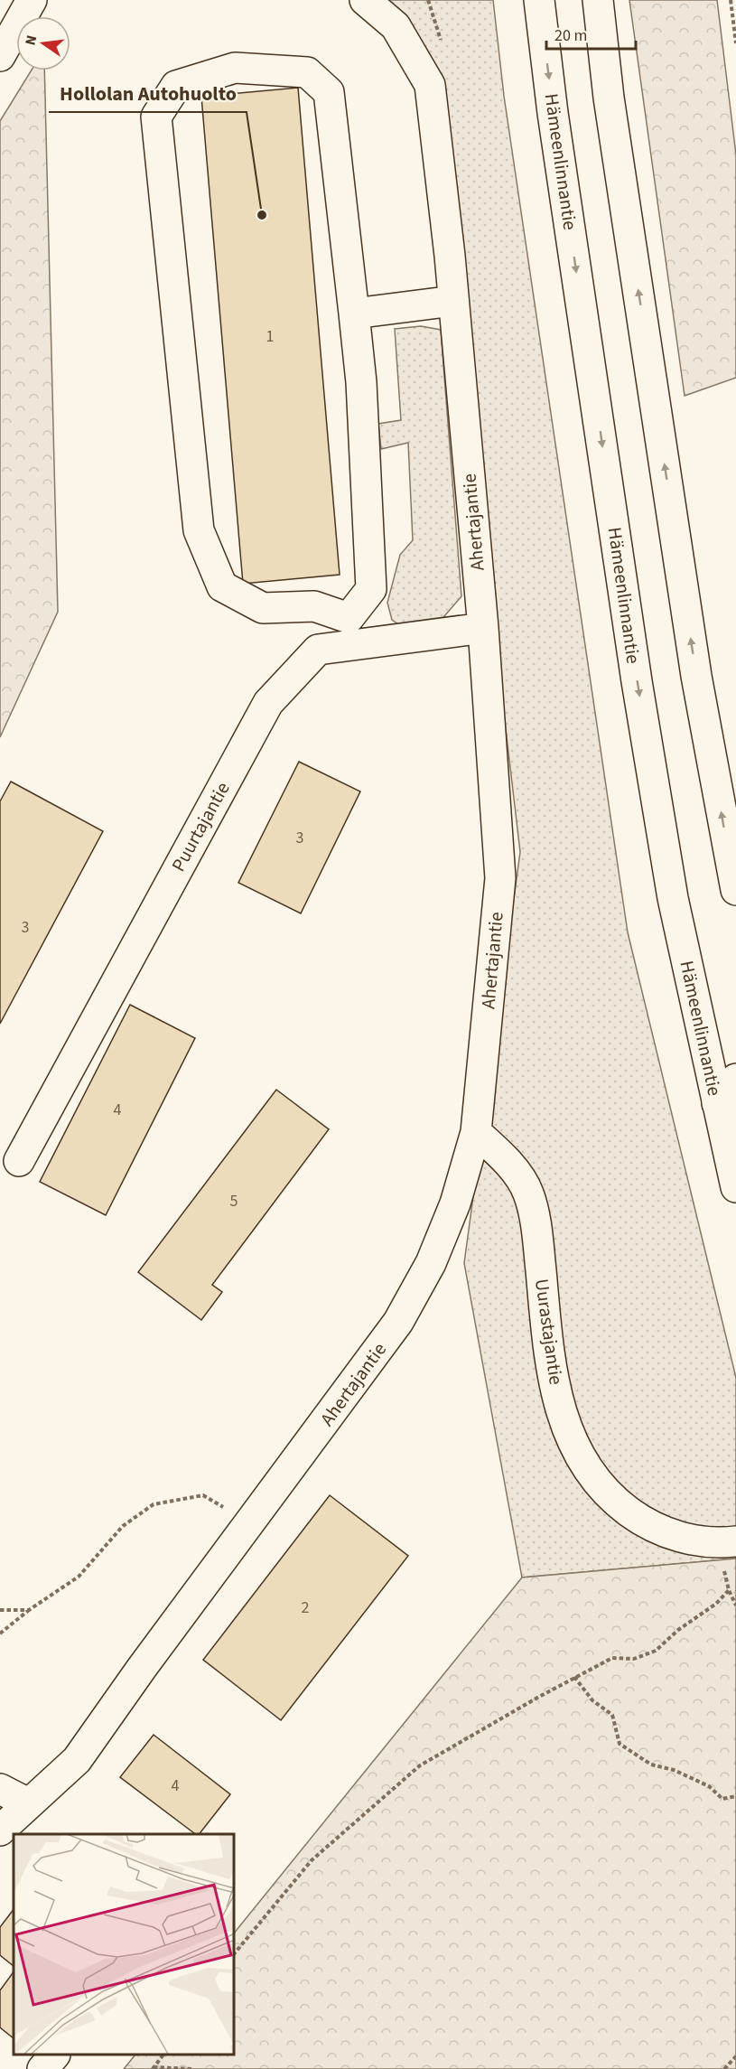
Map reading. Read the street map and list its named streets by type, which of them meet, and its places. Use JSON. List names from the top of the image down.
{
  "streets": {
    "street": [
      "Hämeenlinnantie",
      "Ahertajantie",
      "Puurtajantie",
      "Uurastajantie"
    ]
  },
  "crossings": [
    ["Ahertajantie", "Puurtajantie"],
    ["Ahertajantie", "Uurastajantie"]
  ],
  "places": ["Hollolan Autohuolto"],
  "house_numbers": [
    "1",
    "3",
    "3",
    "4",
    "5",
    "2",
    "4"
  ],
  "scale_bar": "20 m",
  "north": "left"
}
